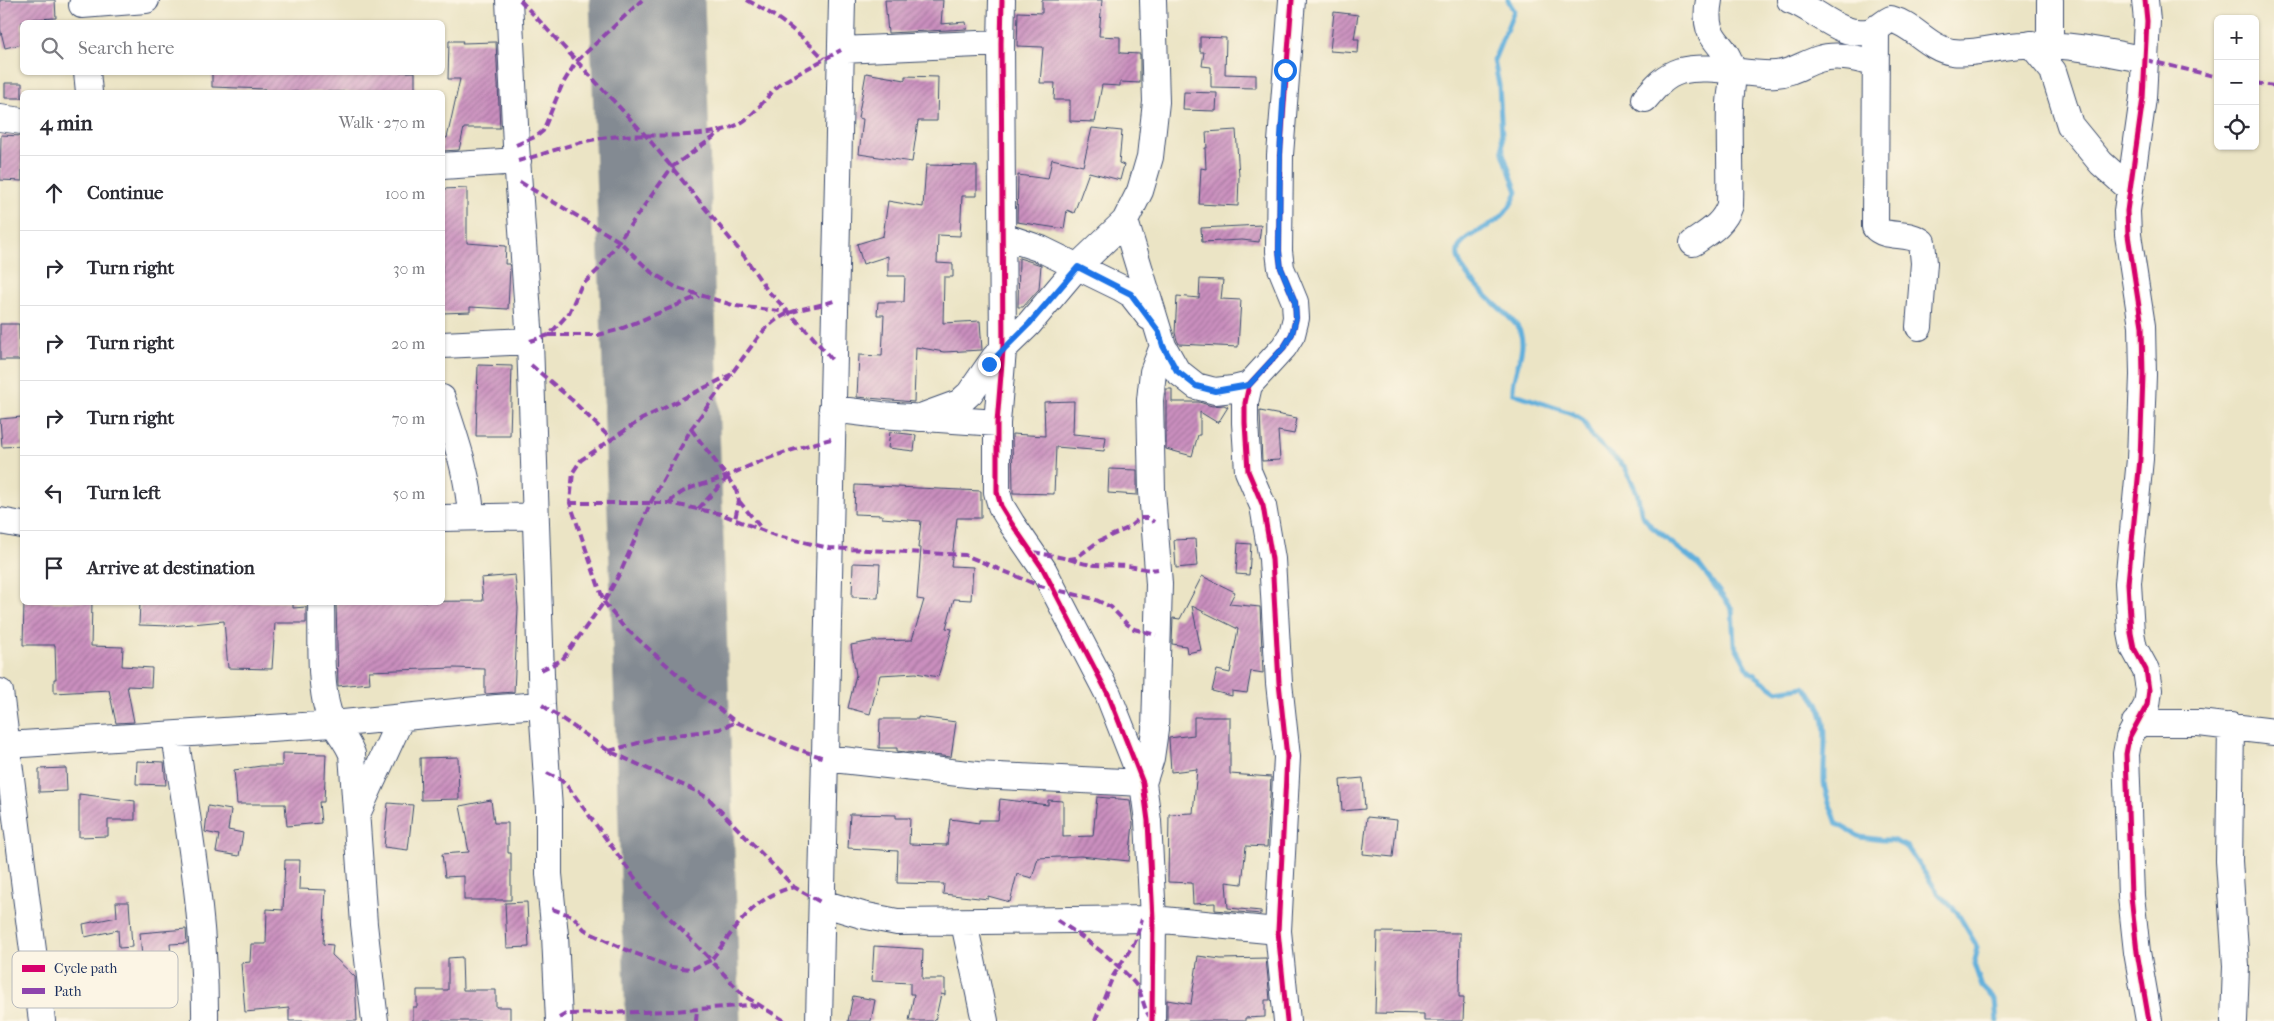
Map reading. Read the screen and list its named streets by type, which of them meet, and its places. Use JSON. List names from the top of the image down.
{
  "legend": ["Cycle path", "Path"],
  "page": {
    "map_buttons": ["+", "−"],
    "search": "Search here",
    "heading": ["4 min", "Walk · 270 m"],
    "list": [
      ["Continue", "100 m"],
      ["Turn right", "30 m"],
      ["Turn right", "20 m"],
      ["Turn right", "70 m"],
      ["Turn left", "50 m"],
      "Arrive at destination"
    ]
  }
}
